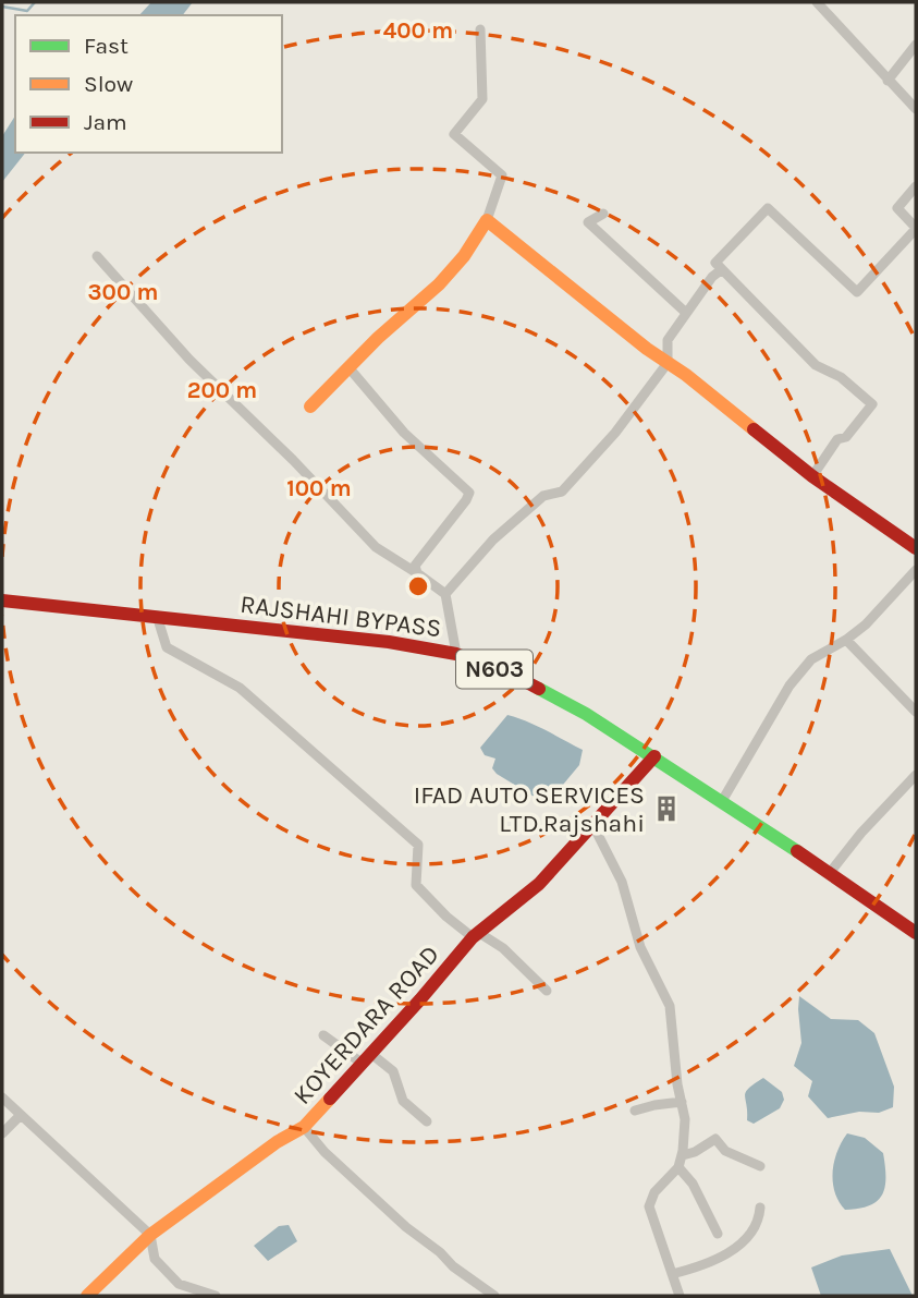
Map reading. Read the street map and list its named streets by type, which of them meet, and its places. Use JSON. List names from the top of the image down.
{
  "streets": {
    "main road": ["RAJSHAHI BYPASS", "N603", "KOYERDARA ROAD"]
  },
  "crossings": [
    ["RAJSHAHI BYPASS", "KOYERDARA ROAD"]
  ],
  "places": {
    "building": ["IFAD AUTO SERVICES LTD.Rajshahi"]
  },
  "legend": ["Fast", "Slow", "Jam"],
  "rings": [
    "400 m",
    "300 m",
    "200 m",
    "100 m"
  ]
}
